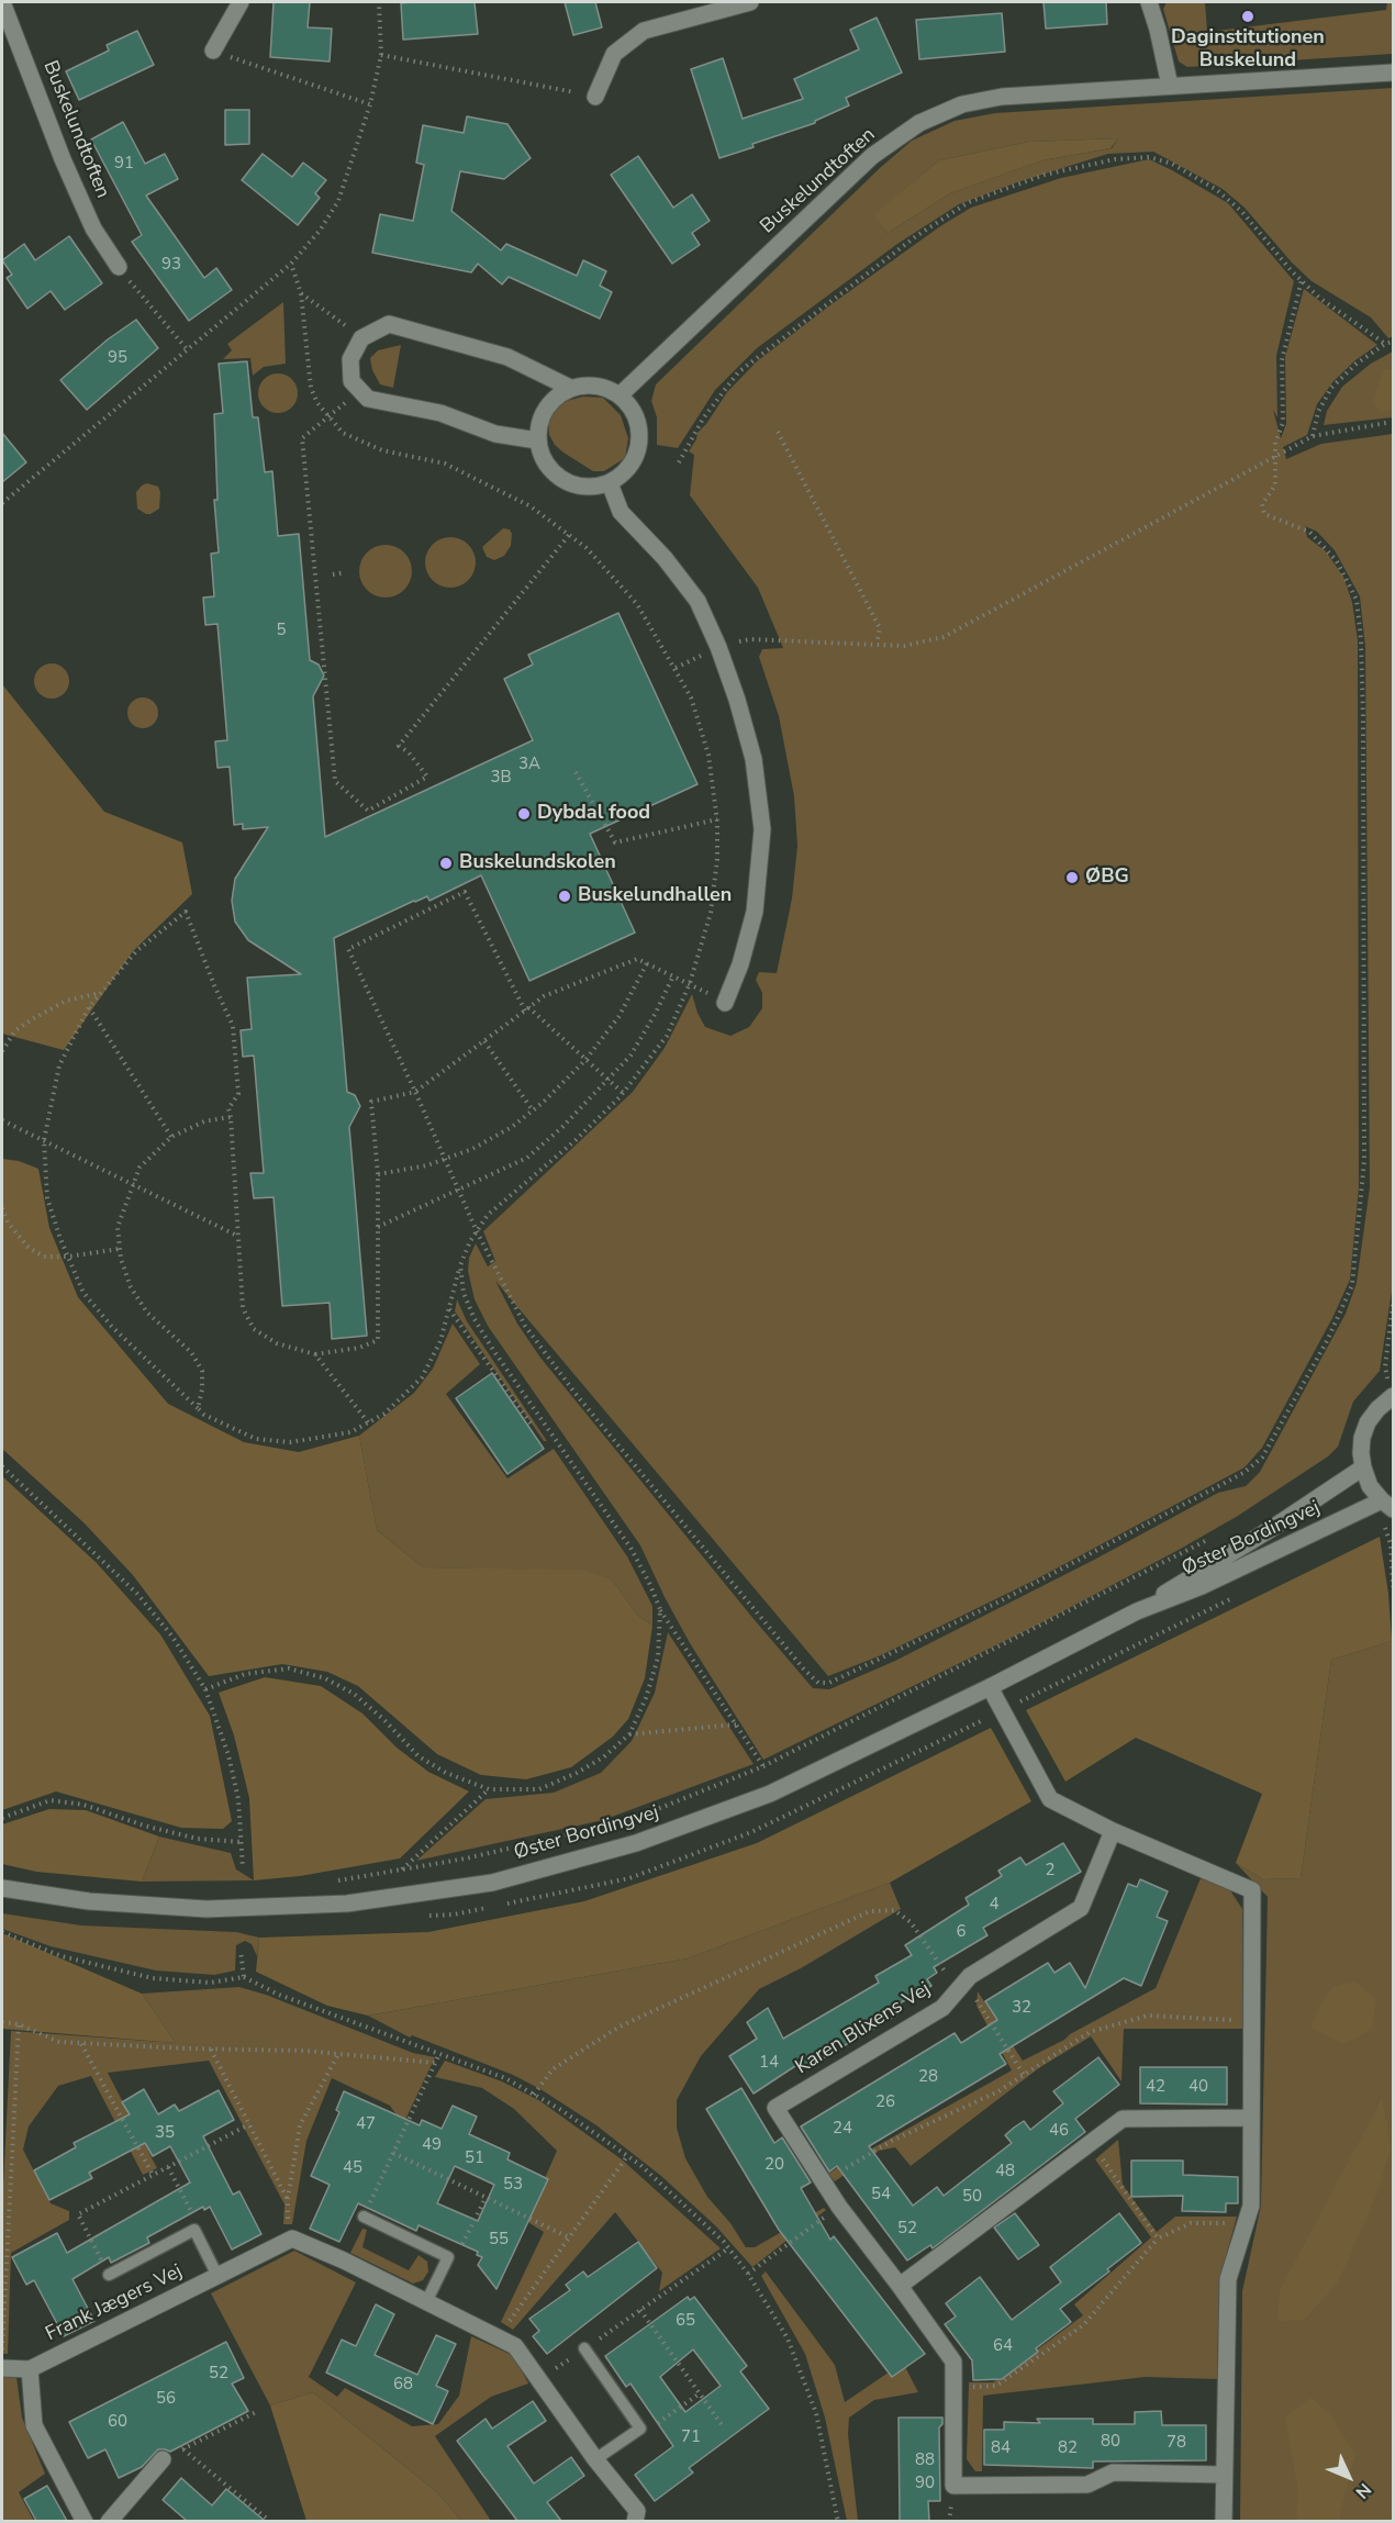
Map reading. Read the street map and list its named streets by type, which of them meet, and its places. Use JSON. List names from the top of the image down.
{
  "streets": {
    "street": [
      "Buskelundtoften",
      "Øster Bordingvej",
      "Karen Blixens Vej",
      "Frank Jægers Vej"
    ]
  },
  "places": [
    "Daginstitutionen Buskelund",
    "Dybdal food",
    "Buskelundskolen",
    "ØBG",
    "Buskelundhallen"
  ],
  "house_numbers": [
    "91",
    "93",
    "95",
    "5",
    "3A",
    "3B",
    "2",
    "4",
    "6",
    "32",
    "14",
    "28",
    "42",
    "40",
    "26",
    "47",
    "24",
    "46",
    "35",
    "49",
    "51",
    "20",
    "45",
    "48",
    "53",
    "54",
    "50",
    "52",
    "55",
    "65",
    "64",
    "52",
    "68",
    "56",
    "60",
    "71",
    "80",
    "78",
    "84",
    "82",
    "88",
    "90"
  ],
  "north": "bottom right"
}
